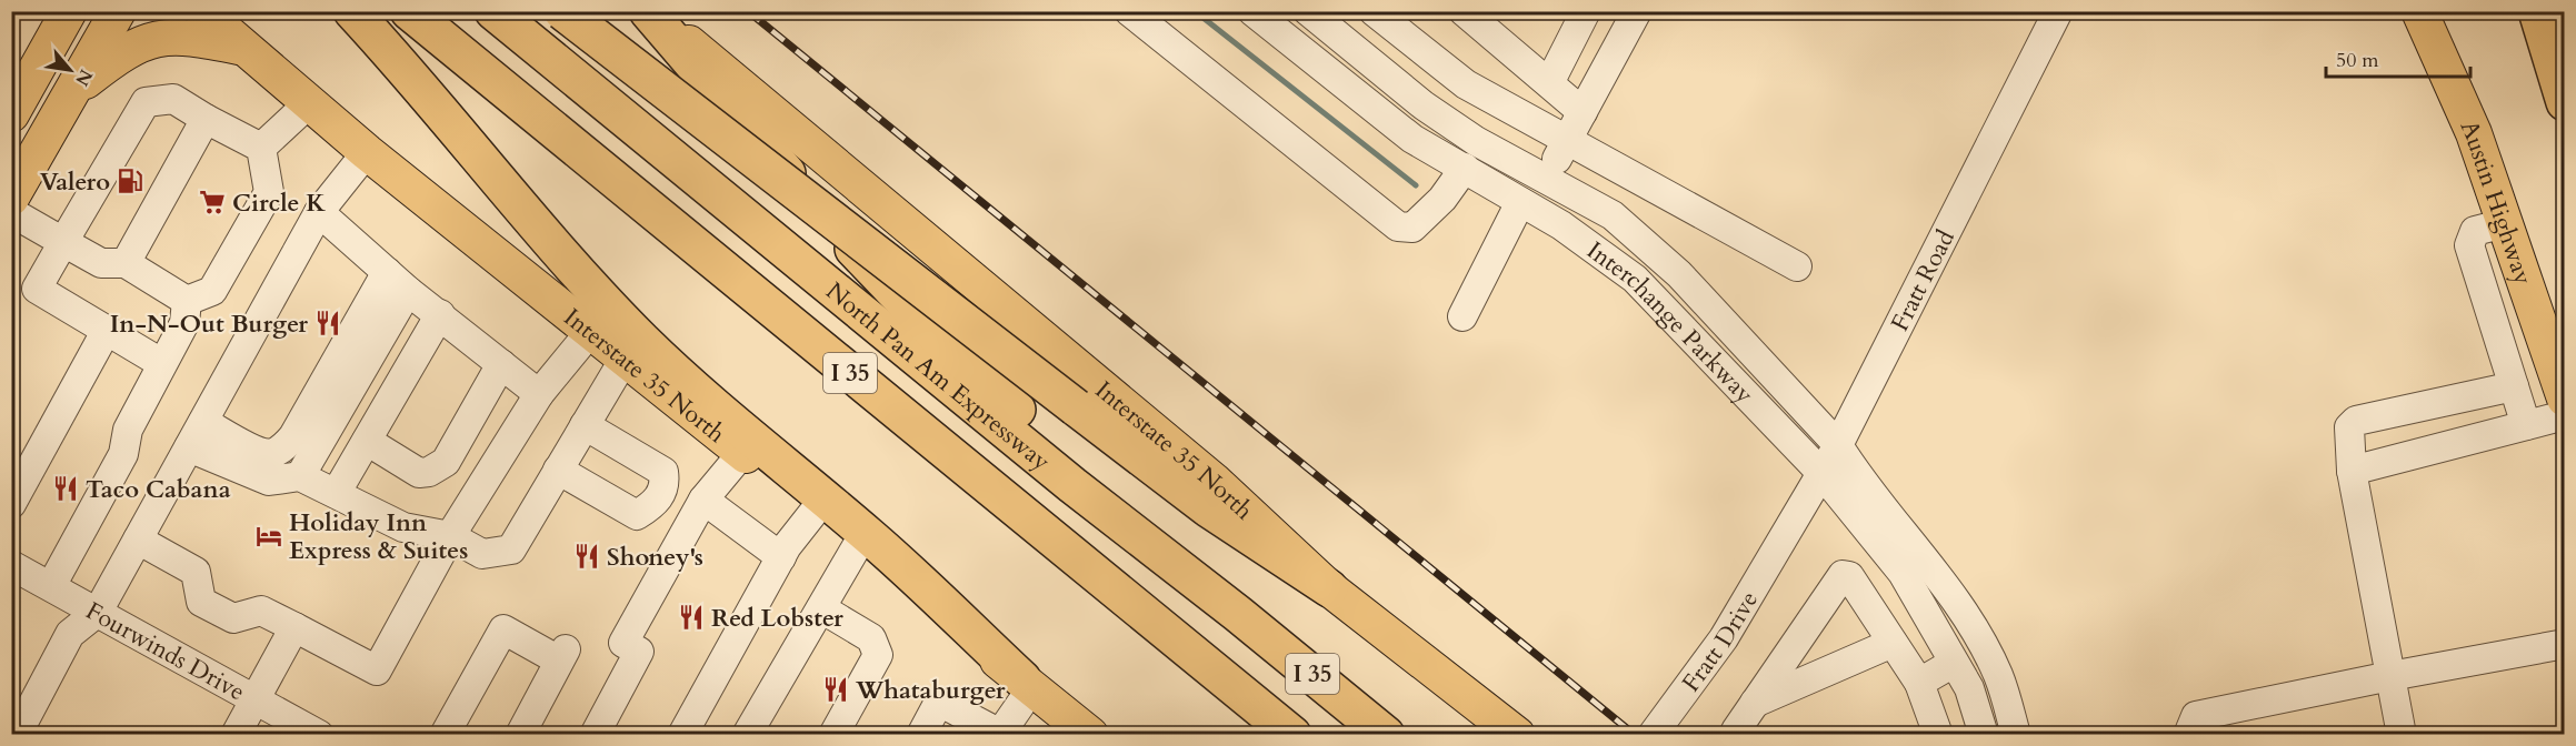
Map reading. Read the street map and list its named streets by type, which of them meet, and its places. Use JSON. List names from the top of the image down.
{
  "streets": {
    "highway": ["I 35", "North Pan Am Expressway"],
    "main road": ["Austin Highway", "Interstate 35 North"],
    "street": [
      "Fratt Road",
      "Interchange Parkway",
      "Fratt Drive",
      "Fourwinds Drive"
    ]
  },
  "crossings": [
    ["Fratt Road", "Interchange Parkway"],
    ["Fratt Road", "Fratt Drive"]
  ],
  "places": {
    "fuel station": ["Valero"],
    "supermarket": ["Circle K"],
    "restaurant": [
      "In-N-Out Burger",
      "Taco Cabana",
      "Shoney's",
      "Red Lobster",
      "Whataburger"
    ],
    "hotel": ["Holiday Inn Express & Suites"]
  },
  "scale_bar": "50 m",
  "north": "bottom right"
}
